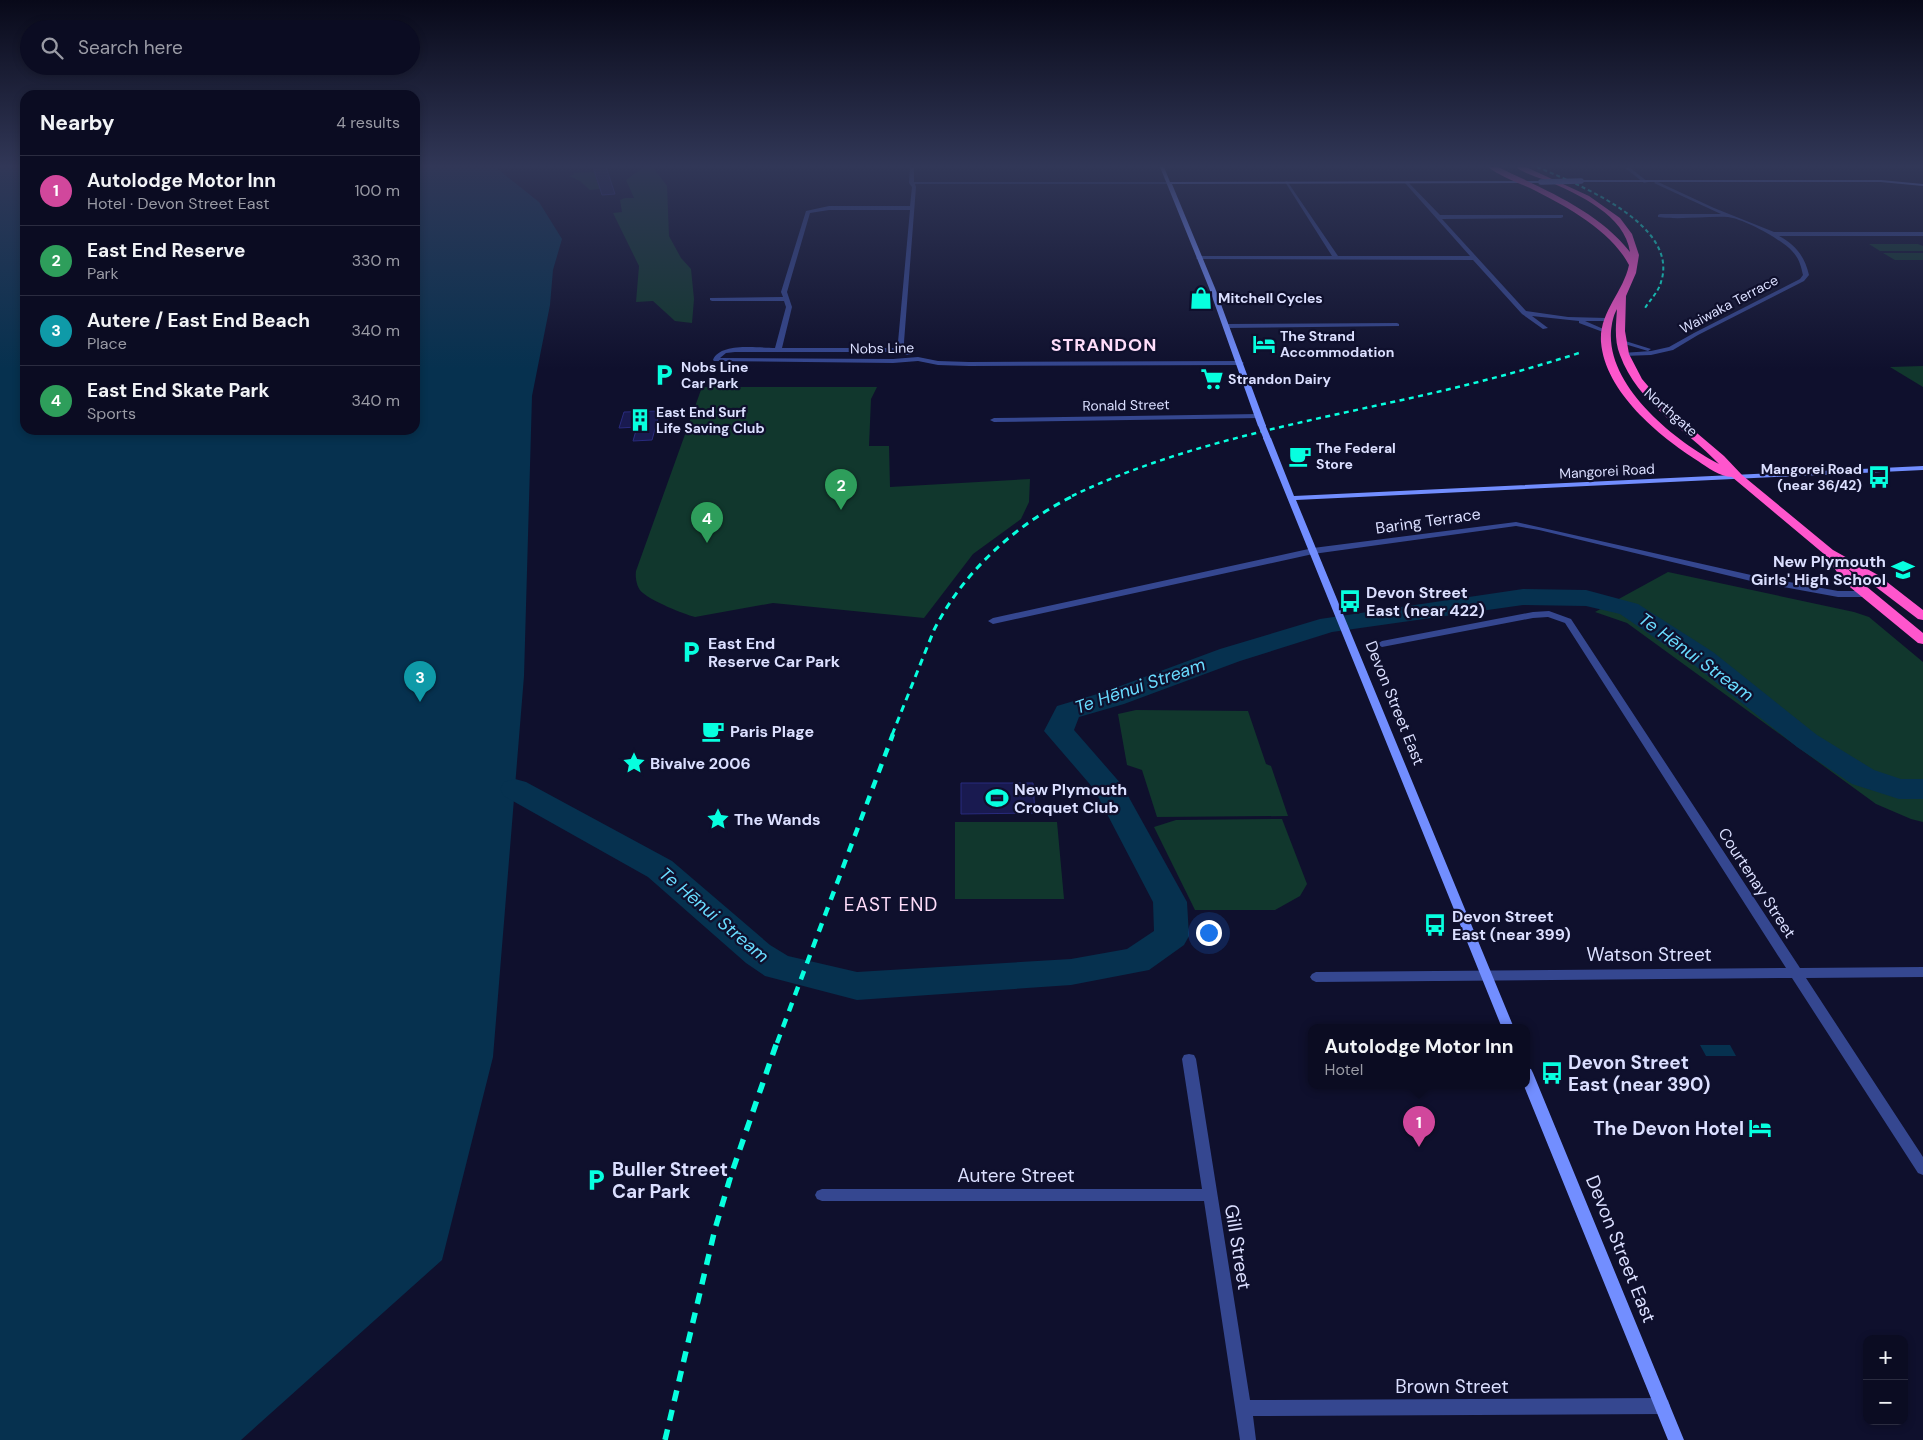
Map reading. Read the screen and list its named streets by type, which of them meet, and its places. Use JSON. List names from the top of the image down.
{
  "streets": {
    "highway": ["Northgate"],
    "main road": ["Mangorei Road", "Devon Street East"],
    "street": [
      "Waiwaka Terrace",
      "Nobs Line",
      "Ronald Street",
      "Baring Terrace",
      "Courtenay Street",
      "Watson Street",
      "Autere Street",
      "Gill Street",
      "Brown Street"
    ]
  },
  "crossings": [
    ["Waiwaka Terrace", "Northgate"],
    ["Nobs Line", "Devon Street East"],
    ["Ronald Street", "Devon Street East"],
    ["Northgate", "Mangorei Road"],
    ["Northgate", "Baring Terrace"],
    ["Mangorei Road", "Devon Street East"],
    ["Baring Terrace", "Devon Street East"],
    ["Devon Street East", "Watson Street"],
    ["Devon Street East", "Brown Street"],
    ["Courtenay Street", "Watson Street"],
    ["Autere Street", "Gill Street"],
    ["Gill Street", "Brown Street"]
  ],
  "districts": ["STRANDON", "EAST END"],
  "water": ["Te Hēnui Stream"],
  "places": {
    "shop": ["Mitchell Cycles"],
    "hotel": ["The Strand Accommodation", "The Devon Hotel"],
    "parking": ["Nobs Line Car Park", "East End Reserve Car Park", "Buller Street Car Park"],
    "supermarket": ["Strandon Dairy"],
    "building": ["East End Surf Life Saving Club"],
    "cafe": ["The Federal Store", "Paris Plage"],
    "bus stop": [
      "Mangorei Road (near 36/42)",
      "Devon Street East (near 422)",
      "Devon Street East (near 399)",
      "Devon Street East (near 390)"
    ],
    "school or university": ["New Plymouth Girls' High School"],
    "place": ["Bivalve 2006", "The Wands"],
    "sports": ["New Plymouth Croquet Club"]
  },
  "page": {
    "search": "Search here",
    "heading": ["Nearby", "4 results"],
    "list": [
      {
        "mark": "1",
        "name": "Autolodge Motor Inn",
        "note": "Hotel · Devon Street East",
        "value": "100 m"
      },
      {
        "mark": "2",
        "name": "East End Reserve",
        "note": "Park",
        "value": "330 m"
      },
      {
        "mark": "3",
        "name": "Autere / East End Beach",
        "note": "Place",
        "value": "340 m"
      },
      {
        "mark": "4",
        "name": "East End Skate Park",
        "note": "Sports",
        "value": "340 m"
      }
    ],
    "pins": [
      "2",
      "4",
      "3",
      "1"
    ],
    "popup": ["Autolodge Motor Inn", "Hotel"],
    "map_buttons": ["+", "−"]
  }
}
